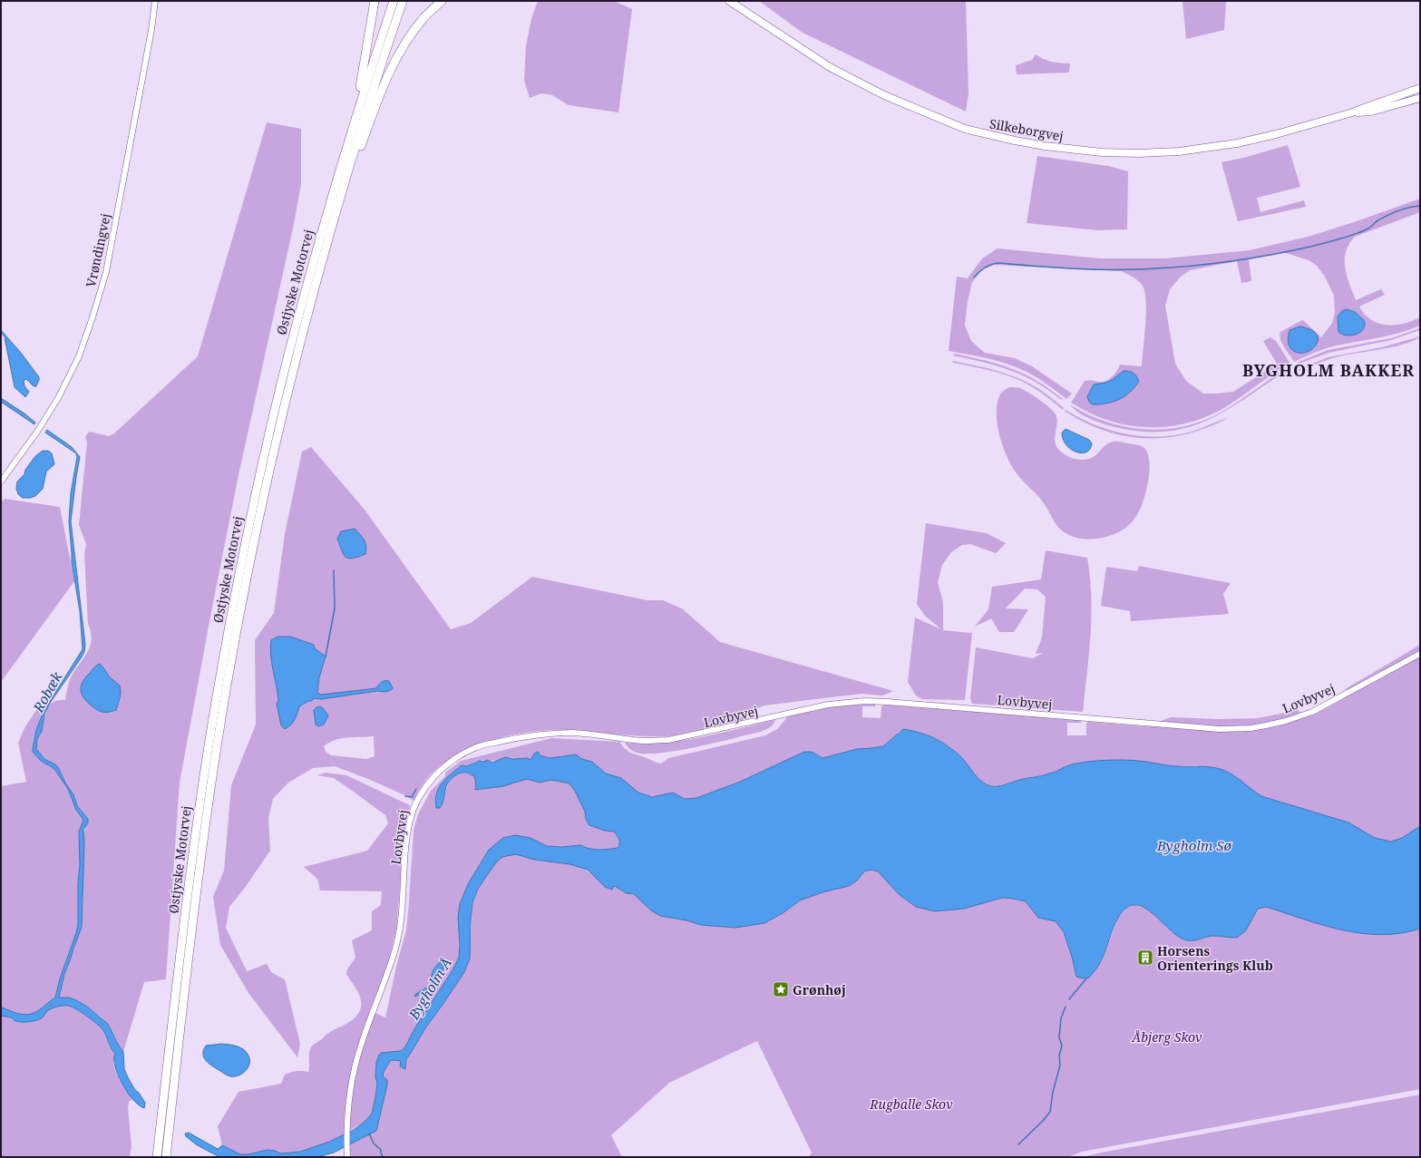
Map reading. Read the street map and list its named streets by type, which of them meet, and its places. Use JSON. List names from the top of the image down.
{
  "streets": {
    "highway": ["Østjyske Motorvej"],
    "main road": ["Silkeborgvej"],
    "street": ["Vrøndingvej", "Lovbyvej"]
  },
  "districts": ["BYGHOLM BAKKER"],
  "water": ["Robæk", "Bygholm Sø", "Bygholm Å"],
  "parks": ["Åbjerg Skov", "Rugballe Skov"],
  "places": {
    "building": ["Horsens Orienterings Klub"],
    "place": ["Grønhøj"]
  }
}
